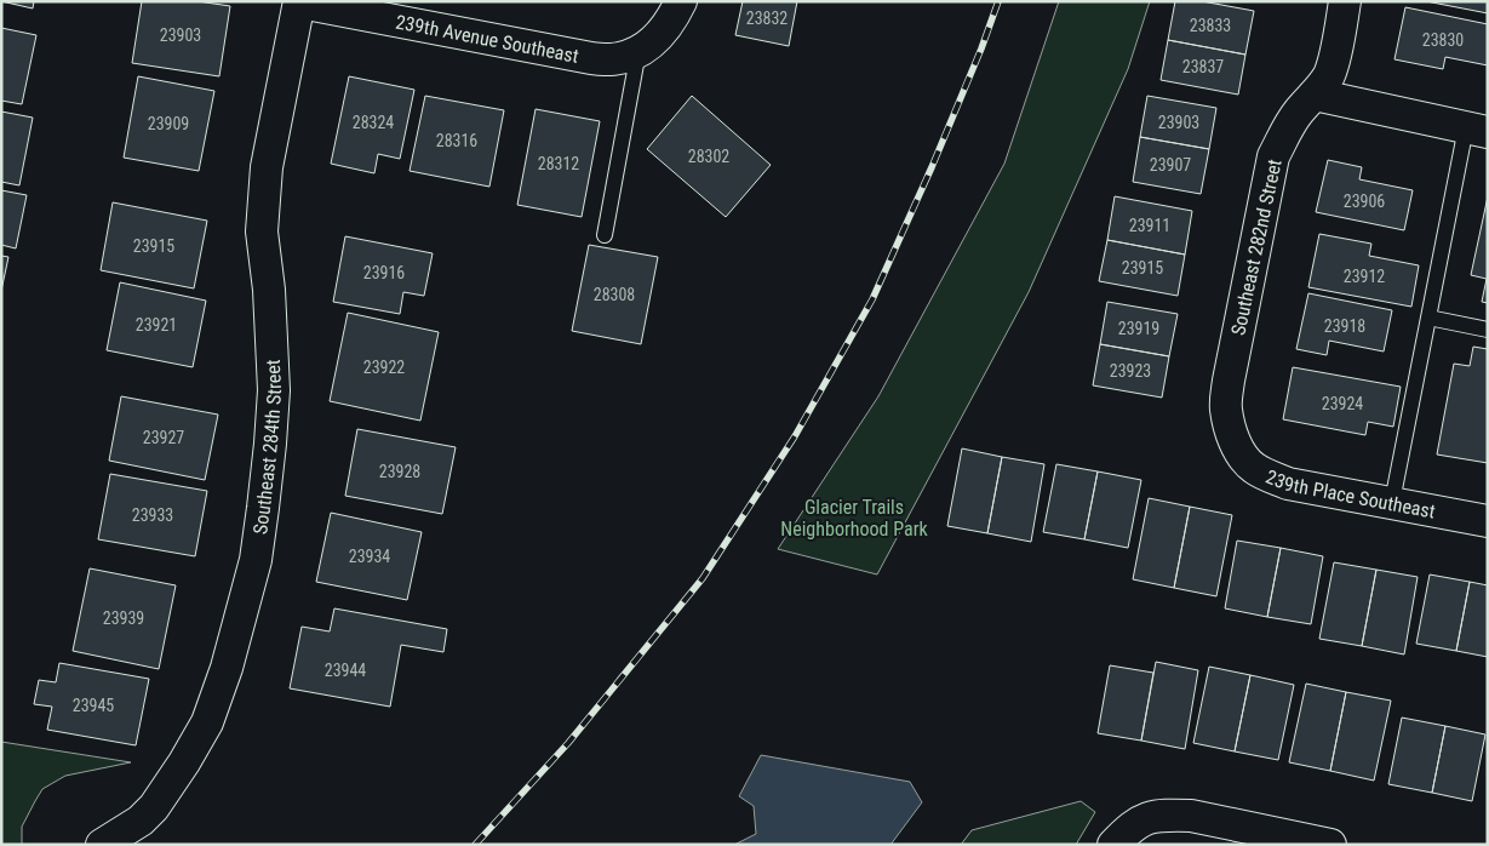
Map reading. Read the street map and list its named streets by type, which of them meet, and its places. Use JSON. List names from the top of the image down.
{
  "streets": {
    "street": [
      "239th Avenue Southeast",
      "Southeast 282nd Street",
      "Southeast 284th Street",
      "239th Place Southeast"
    ]
  },
  "crossings": [
    ["239th Avenue Southeast", "Southeast 284th Street"],
    ["Southeast 282nd Street", "239th Place Southeast"]
  ],
  "parks": ["Glacier Trails Neighborhood Park"],
  "house_numbers": [
    "23832",
    "23833",
    "23903",
    "23830",
    "23837",
    "28324",
    "23903",
    "23909",
    "28316",
    "28302",
    "28312",
    "23907",
    "23906",
    "23911",
    "23915",
    "23915",
    "23916",
    "23912",
    "28308",
    "23921",
    "23918",
    "23919",
    "23922",
    "23923",
    "23924",
    "23927",
    "23928",
    "23933",
    "23934",
    "23939",
    "23944",
    "23945"
  ]
}
